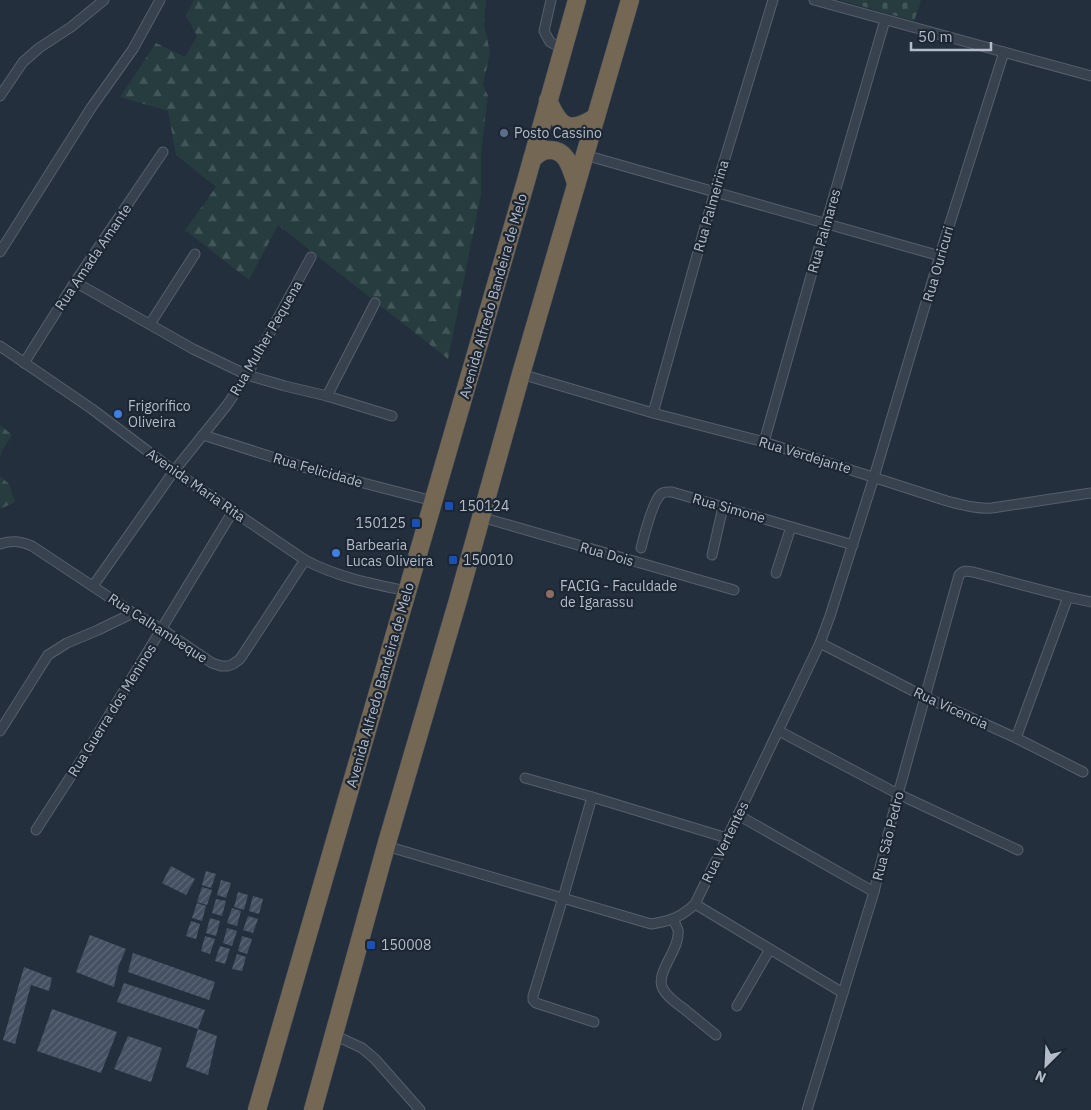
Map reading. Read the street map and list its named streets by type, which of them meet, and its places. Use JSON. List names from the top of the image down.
{
  "streets": {
    "highway": ["Avenida Alfredo Bandeira de Melo"],
    "street": [
      "Rua Palmeirina",
      "Rua Palmares",
      "Rua Amada Amante",
      "Rua Ouricuri",
      "Rua Mulher Pequena",
      "Rua Verdejante",
      "Rua Felicidade",
      "Avenida Maria Rita",
      "Rua Simone",
      "Rua Dois",
      "Rua Calhambeque",
      "Rua Vicencia",
      "Rua Guerra dos Meninos",
      "Rua São Pedro",
      "Rua Vertentes"
    ]
  },
  "crossings": [
    ["Rua Palmeirina", "Rua Verdejante"],
    ["Rua Palmares", "Rua Verdejante"],
    ["Rua Amada Amante", "Avenida Maria Rita"],
    ["Rua Ouricuri", "Rua Verdejante"],
    ["Rua Ouricuri", "Rua Vertentes"],
    ["Avenida Alfredo Bandeira de Melo", "Rua Felicidade"],
    ["Avenida Alfredo Bandeira de Melo", "Avenida Maria Rita"],
    ["Rua Mulher Pequena", "Rua Felicidade"],
    ["Rua Mulher Pequena", "Avenida Maria Rita"],
    ["Rua Mulher Pequena", "Rua Calhambeque"],
    ["Rua Verdejante", "Rua Vertentes"],
    ["Avenida Maria Rita", "Rua Calhambeque"],
    ["Avenida Maria Rita", "Rua Guerra dos Meninos"],
    ["Rua Simone", "Rua Vertentes"],
    ["Rua Calhambeque", "Rua Guerra dos Meninos"],
    ["Rua Vicencia", "Rua São Pedro"],
    ["Rua Vicencia", "Rua Vertentes"]
  ],
  "places": {
    "other": [
      "Posto Cassino",
      "Frigorífico Oliveira",
      "Barbearia Lucas Oliveira",
      "FACIG - Faculdade de Igarassu"
    ],
    "transit": [
      "150124",
      "150125",
      "150010",
      "150008"
    ]
  },
  "scale_bar": "50 m",
  "north": "bottom left"
}
